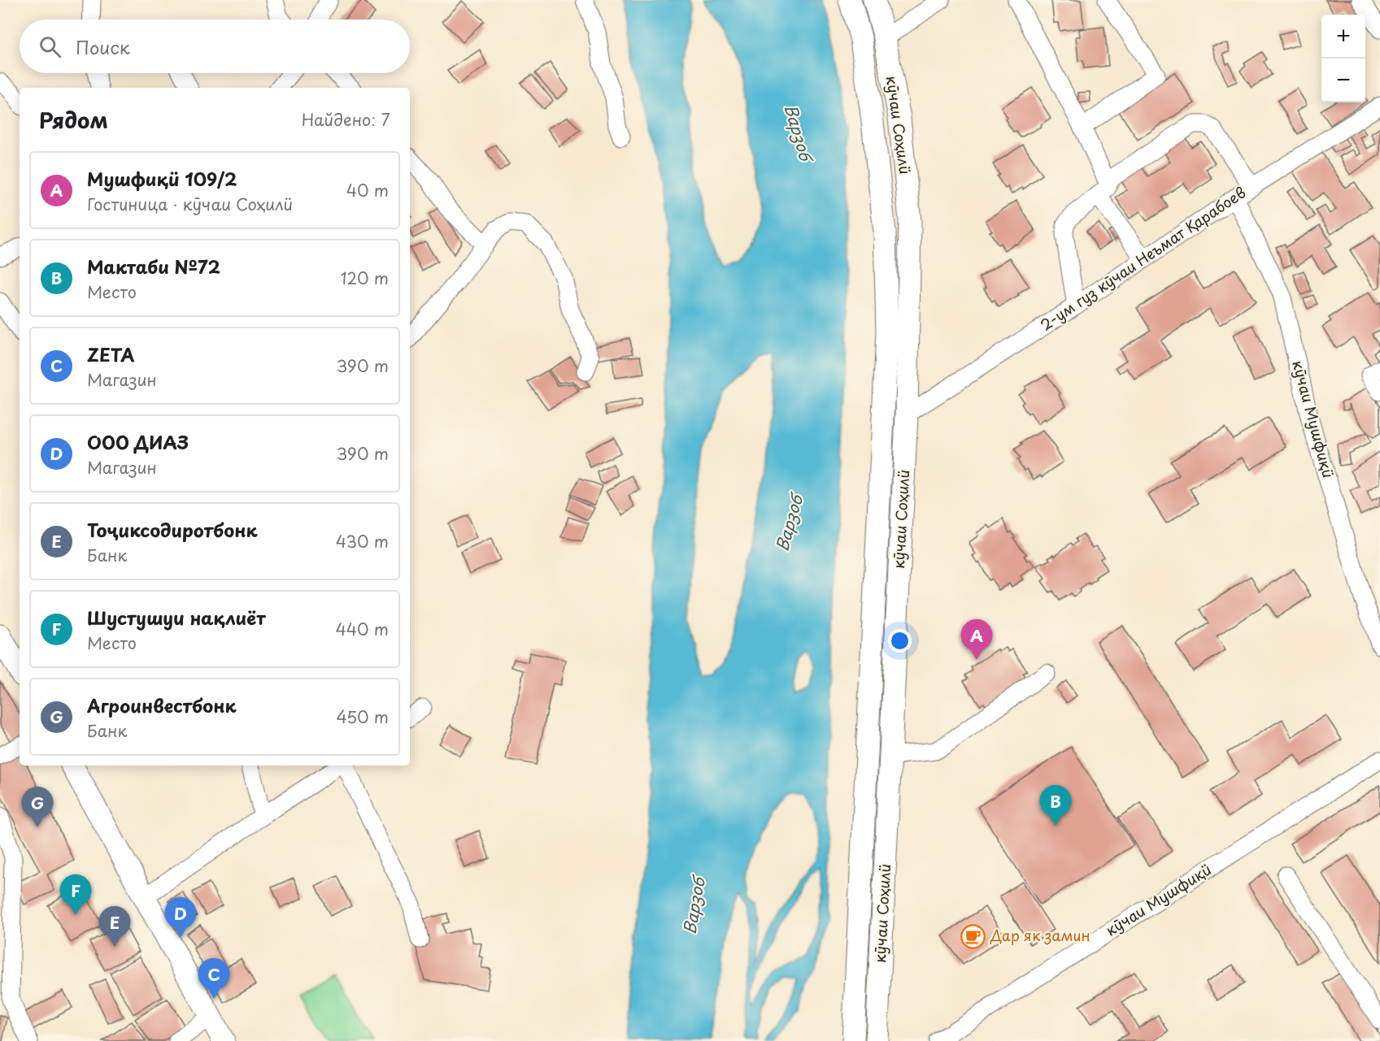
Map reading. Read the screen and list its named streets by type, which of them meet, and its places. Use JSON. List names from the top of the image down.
{
  "streets": {
    "main road": ["кӯчаи Соҳилӣ"],
    "street": ["2-ум гуз кӯчаи Неъмат Қарабоев", "кӯчаи Мушфиқӣ"]
  },
  "crossings": [
    ["кӯчаи Соҳилӣ", "2-ум гуз кӯчаи Неъмат Қарабоев"],
    ["2-ум гуз кӯчаи Неъмат Қарабоев", "кӯчаи Мушфиқӣ"]
  ],
  "water": ["Варзоб"],
  "places": {
    "cafe": ["Дар як замин"]
  },
  "page": {
    "map_buttons": ["+", "−"],
    "search": "Поиск",
    "heading": ["Рядом", "Найдено: 7"],
    "list": [
      {
        "mark": "A",
        "name": "Мушфиқӣ 109/2",
        "note": "Гостиница · кӯчаи Соҳилӣ",
        "value": "40 m"
      },
      {
        "mark": "B",
        "name": "Мактаби №72",
        "note": "Место",
        "value": "120 m"
      },
      {
        "mark": "C",
        "name": "ZETA",
        "note": "Магазин",
        "value": "390 m"
      },
      {
        "mark": "D",
        "name": "ООО ДИАЗ",
        "note": "Магазин",
        "value": "390 m"
      },
      {
        "mark": "E",
        "name": "Тоҷиксодиротбонк",
        "note": "Банк",
        "value": "430 m"
      },
      {
        "mark": "F",
        "name": "Шустушуи нақлиёт",
        "note": "Место",
        "value": "440 m"
      },
      {
        "mark": "G",
        "name": "Агроинвестбонк",
        "note": "Банк",
        "value": "450 m"
      }
    ],
    "pins": [
      "A",
      "B",
      "G",
      "F",
      "D",
      "E",
      "C"
    ]
  }
}
